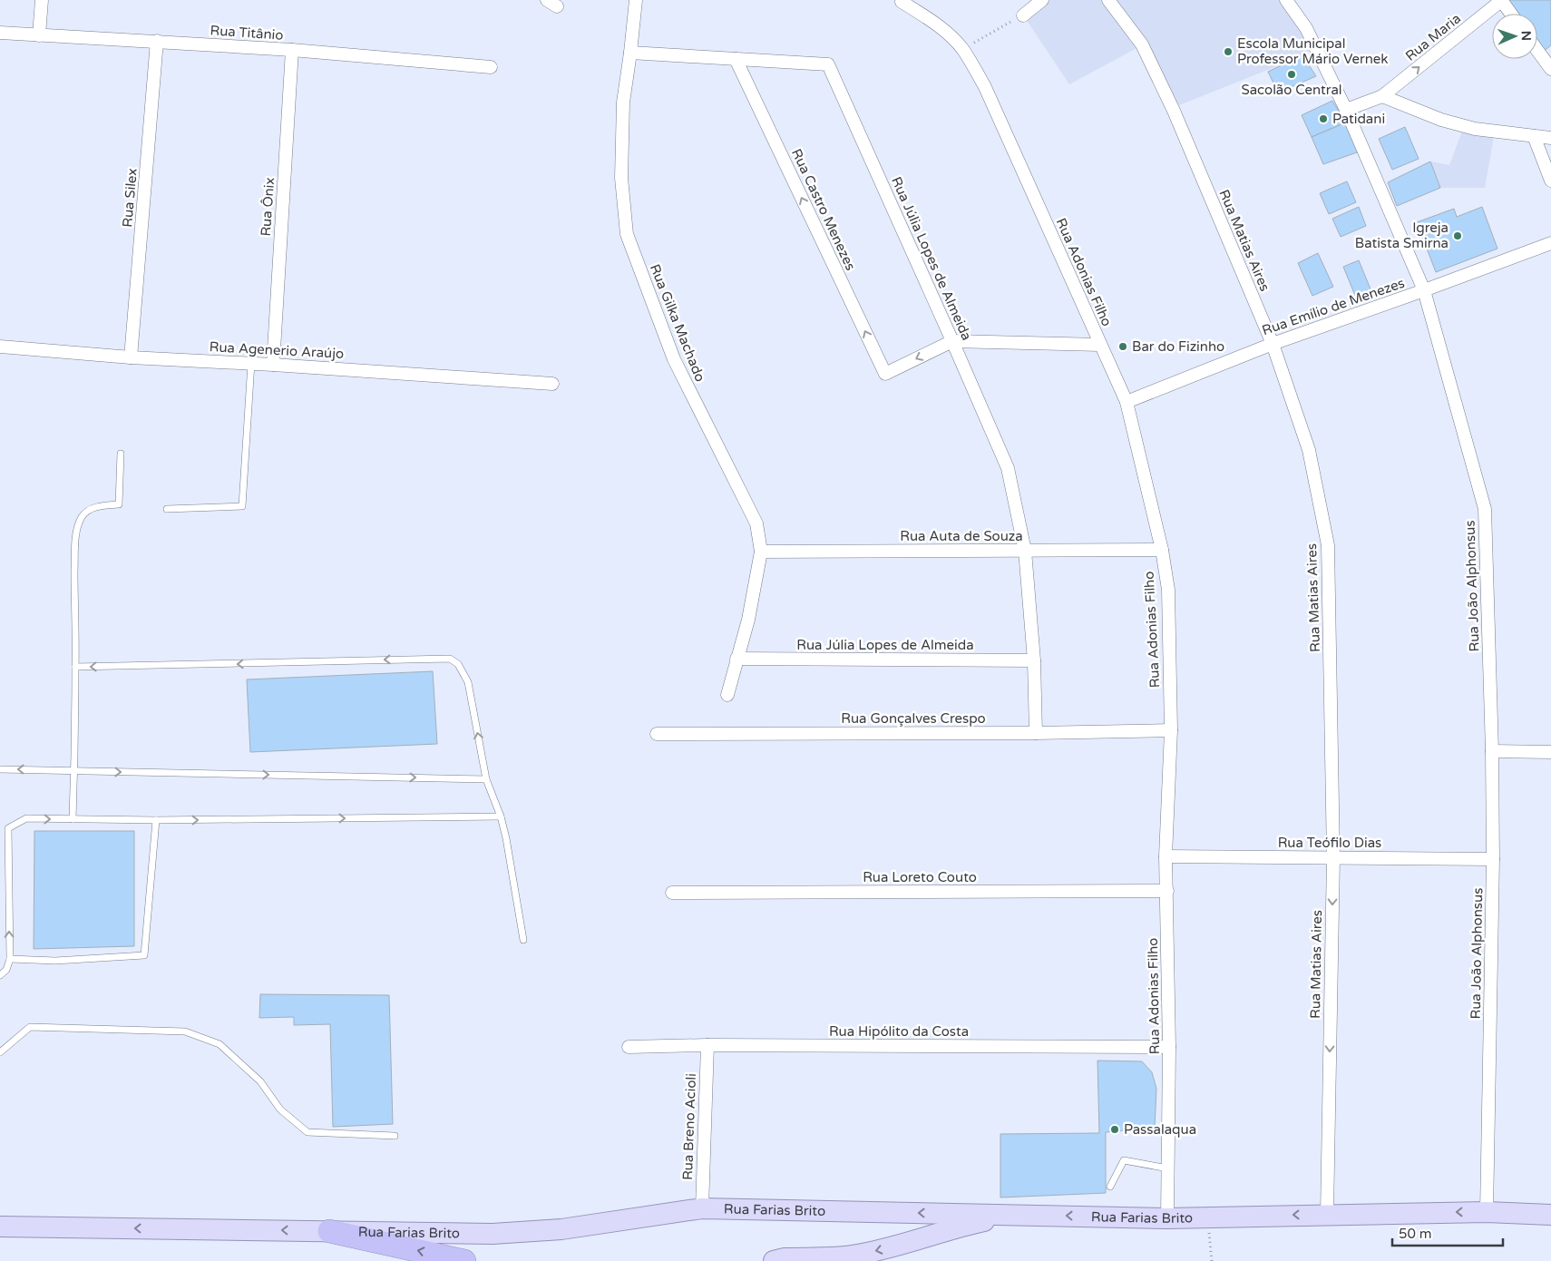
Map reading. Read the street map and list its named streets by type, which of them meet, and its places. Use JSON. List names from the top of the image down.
{
  "streets": {
    "main road": ["Rua Farias Brito"],
    "street": [
      "Rua Titânio",
      "Rua Maria",
      "Rua Silex",
      "Rua Ônix",
      "Rua Castro Menezes",
      "Rua Matias Aires",
      "Rua Júlia Lopes de Almeida",
      "Rua Adonias Filho",
      "Rua Emílio de Menezes",
      "Rua Gilka Machado",
      "Rua Agenerio Araújo",
      "Rua Auta de Souza",
      "Rua João Alphonsus",
      "Rua Gonçalves Crespo",
      "Rua Teófilo Dias",
      "Rua Loreto Couto",
      "Rua Hipólito da Costa",
      "Rua Breno Acioli"
    ]
  },
  "crossings": [
    ["Rua Titânio", "Rua Silex"],
    ["Rua Titânio", "Rua Ônix"],
    ["Rua Maria", "Rua João Alphonsus"],
    ["Rua Silex", "Rua Agenerio Araújo"],
    ["Rua Ônix", "Rua Agenerio Araújo"],
    ["Rua Castro Menezes", "Rua Júlia Lopes de Almeida"],
    ["Rua Matias Aires", "Rua Emílio de Menezes"],
    ["Rua Matias Aires", "Rua Teófilo Dias"],
    ["Rua Matias Aires", "Rua Farias Brito"],
    ["Rua Júlia Lopes de Almeida", "Rua Gilka Machado"],
    ["Rua Júlia Lopes de Almeida", "Rua Auta de Souza"],
    ["Rua Júlia Lopes de Almeida", "Rua Gonçalves Crespo"],
    ["Rua Adonias Filho", "Rua Emílio de Menezes"],
    ["Rua Adonias Filho", "Rua Auta de Souza"],
    ["Rua Adonias Filho", "Rua Gonçalves Crespo"],
    ["Rua Adonias Filho", "Rua Teófilo Dias"],
    ["Rua Adonias Filho", "Rua Loreto Couto"],
    ["Rua Adonias Filho", "Rua Hipólito da Costa"],
    ["Rua Adonias Filho", "Rua Farias Brito"],
    ["Rua Emílio de Menezes", "Rua João Alphonsus"],
    ["Rua Gilka Machado", "Rua Auta de Souza"],
    ["Rua João Alphonsus", "Rua Teófilo Dias"],
    ["Rua João Alphonsus", "Rua Farias Brito"],
    ["Rua Hipólito da Costa", "Rua Breno Acioli"],
    ["Rua Breno Acioli", "Rua Farias Brito"]
  ],
  "one_way": ["Rua Maria", "Rua Castro Menezes", "Rua Farias Brito"],
  "places": [
    "Escola Municipal Professor Mário Vernek",
    "Sacolão Central",
    "Patidani",
    "Igreja Batista Smirna",
    "Bar do Fizinho",
    "Passalaqua"
  ],
  "scale_bar": "50 m",
  "north": "right"
}
